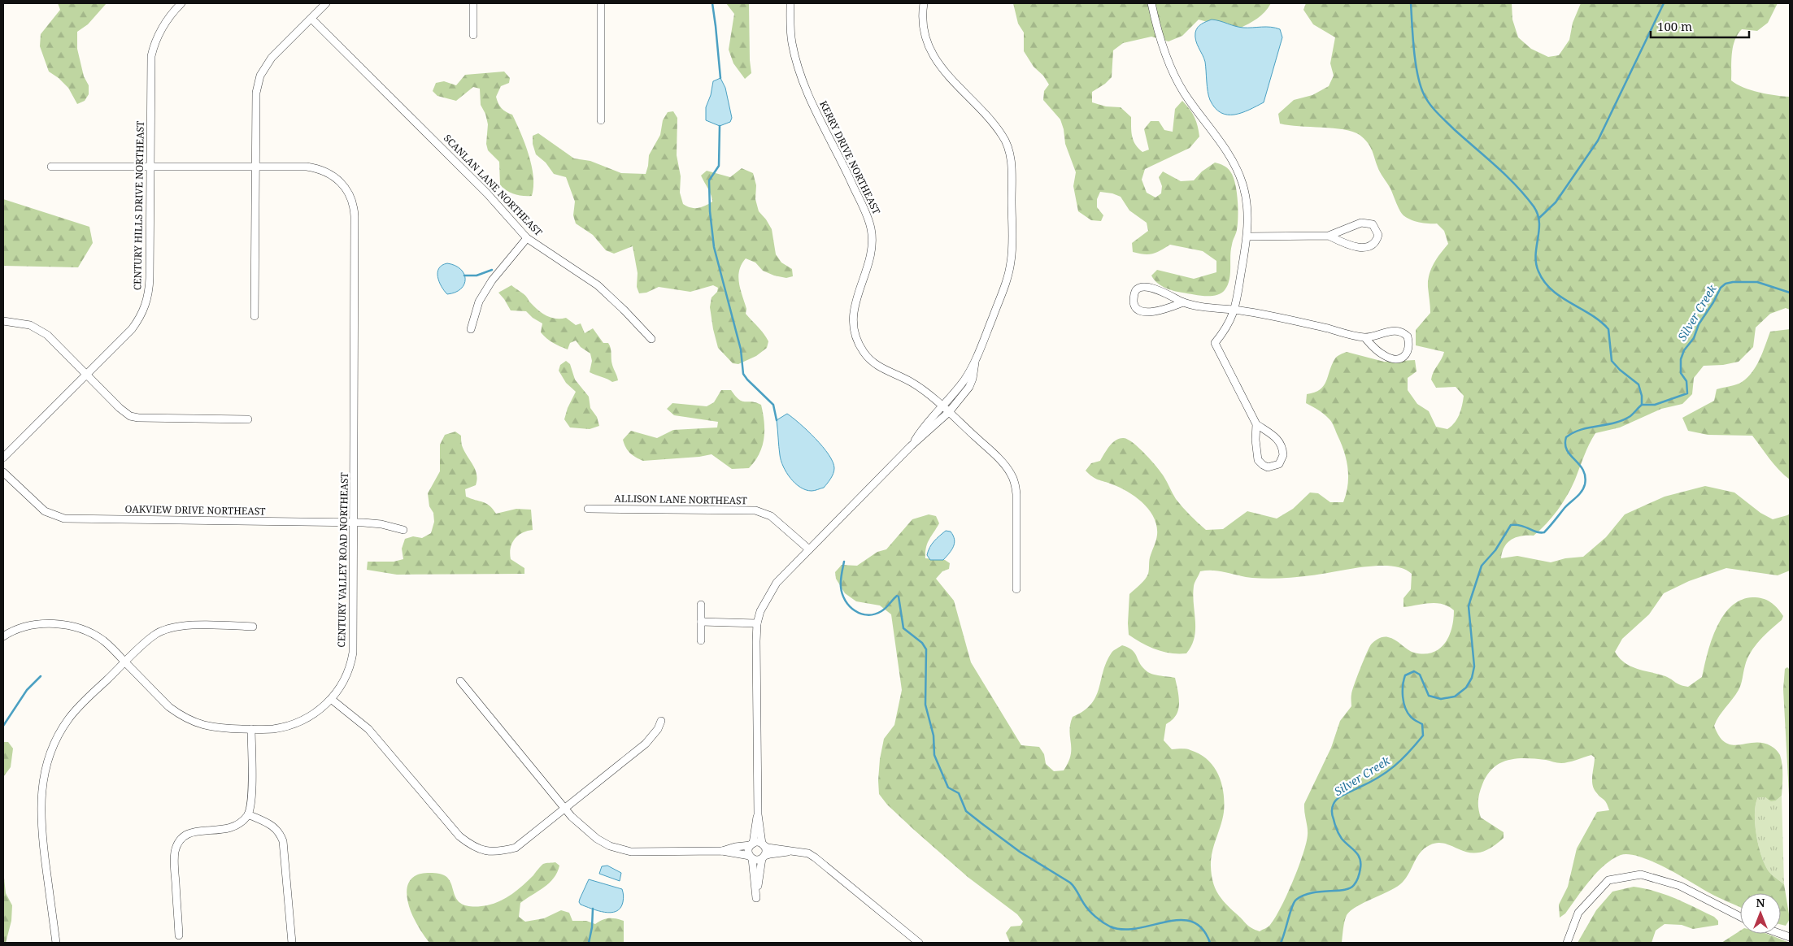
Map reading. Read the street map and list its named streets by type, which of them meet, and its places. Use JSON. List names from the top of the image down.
{
  "streets": {
    "street": [
      "KERRY DRIVE NORTHEAST",
      "SCANLAN LANE NORTHEAST",
      "CENTURY HILLS DRIVE NORTHEAST",
      "ALLISON LANE NORTHEAST",
      "OAKVIEW DRIVE NORTHEAST",
      "CENTURY VALLEY ROAD NORTHEAST"
    ]
  },
  "crossings": [
    ["CENTURY HILLS DRIVE NORTHEAST", "CENTURY VALLEY ROAD NORTHEAST"],
    ["OAKVIEW DRIVE NORTHEAST", "CENTURY VALLEY ROAD NORTHEAST"]
  ],
  "water": ["Silver Creek"],
  "scale_bar": "100 m",
  "north": "top"
}
